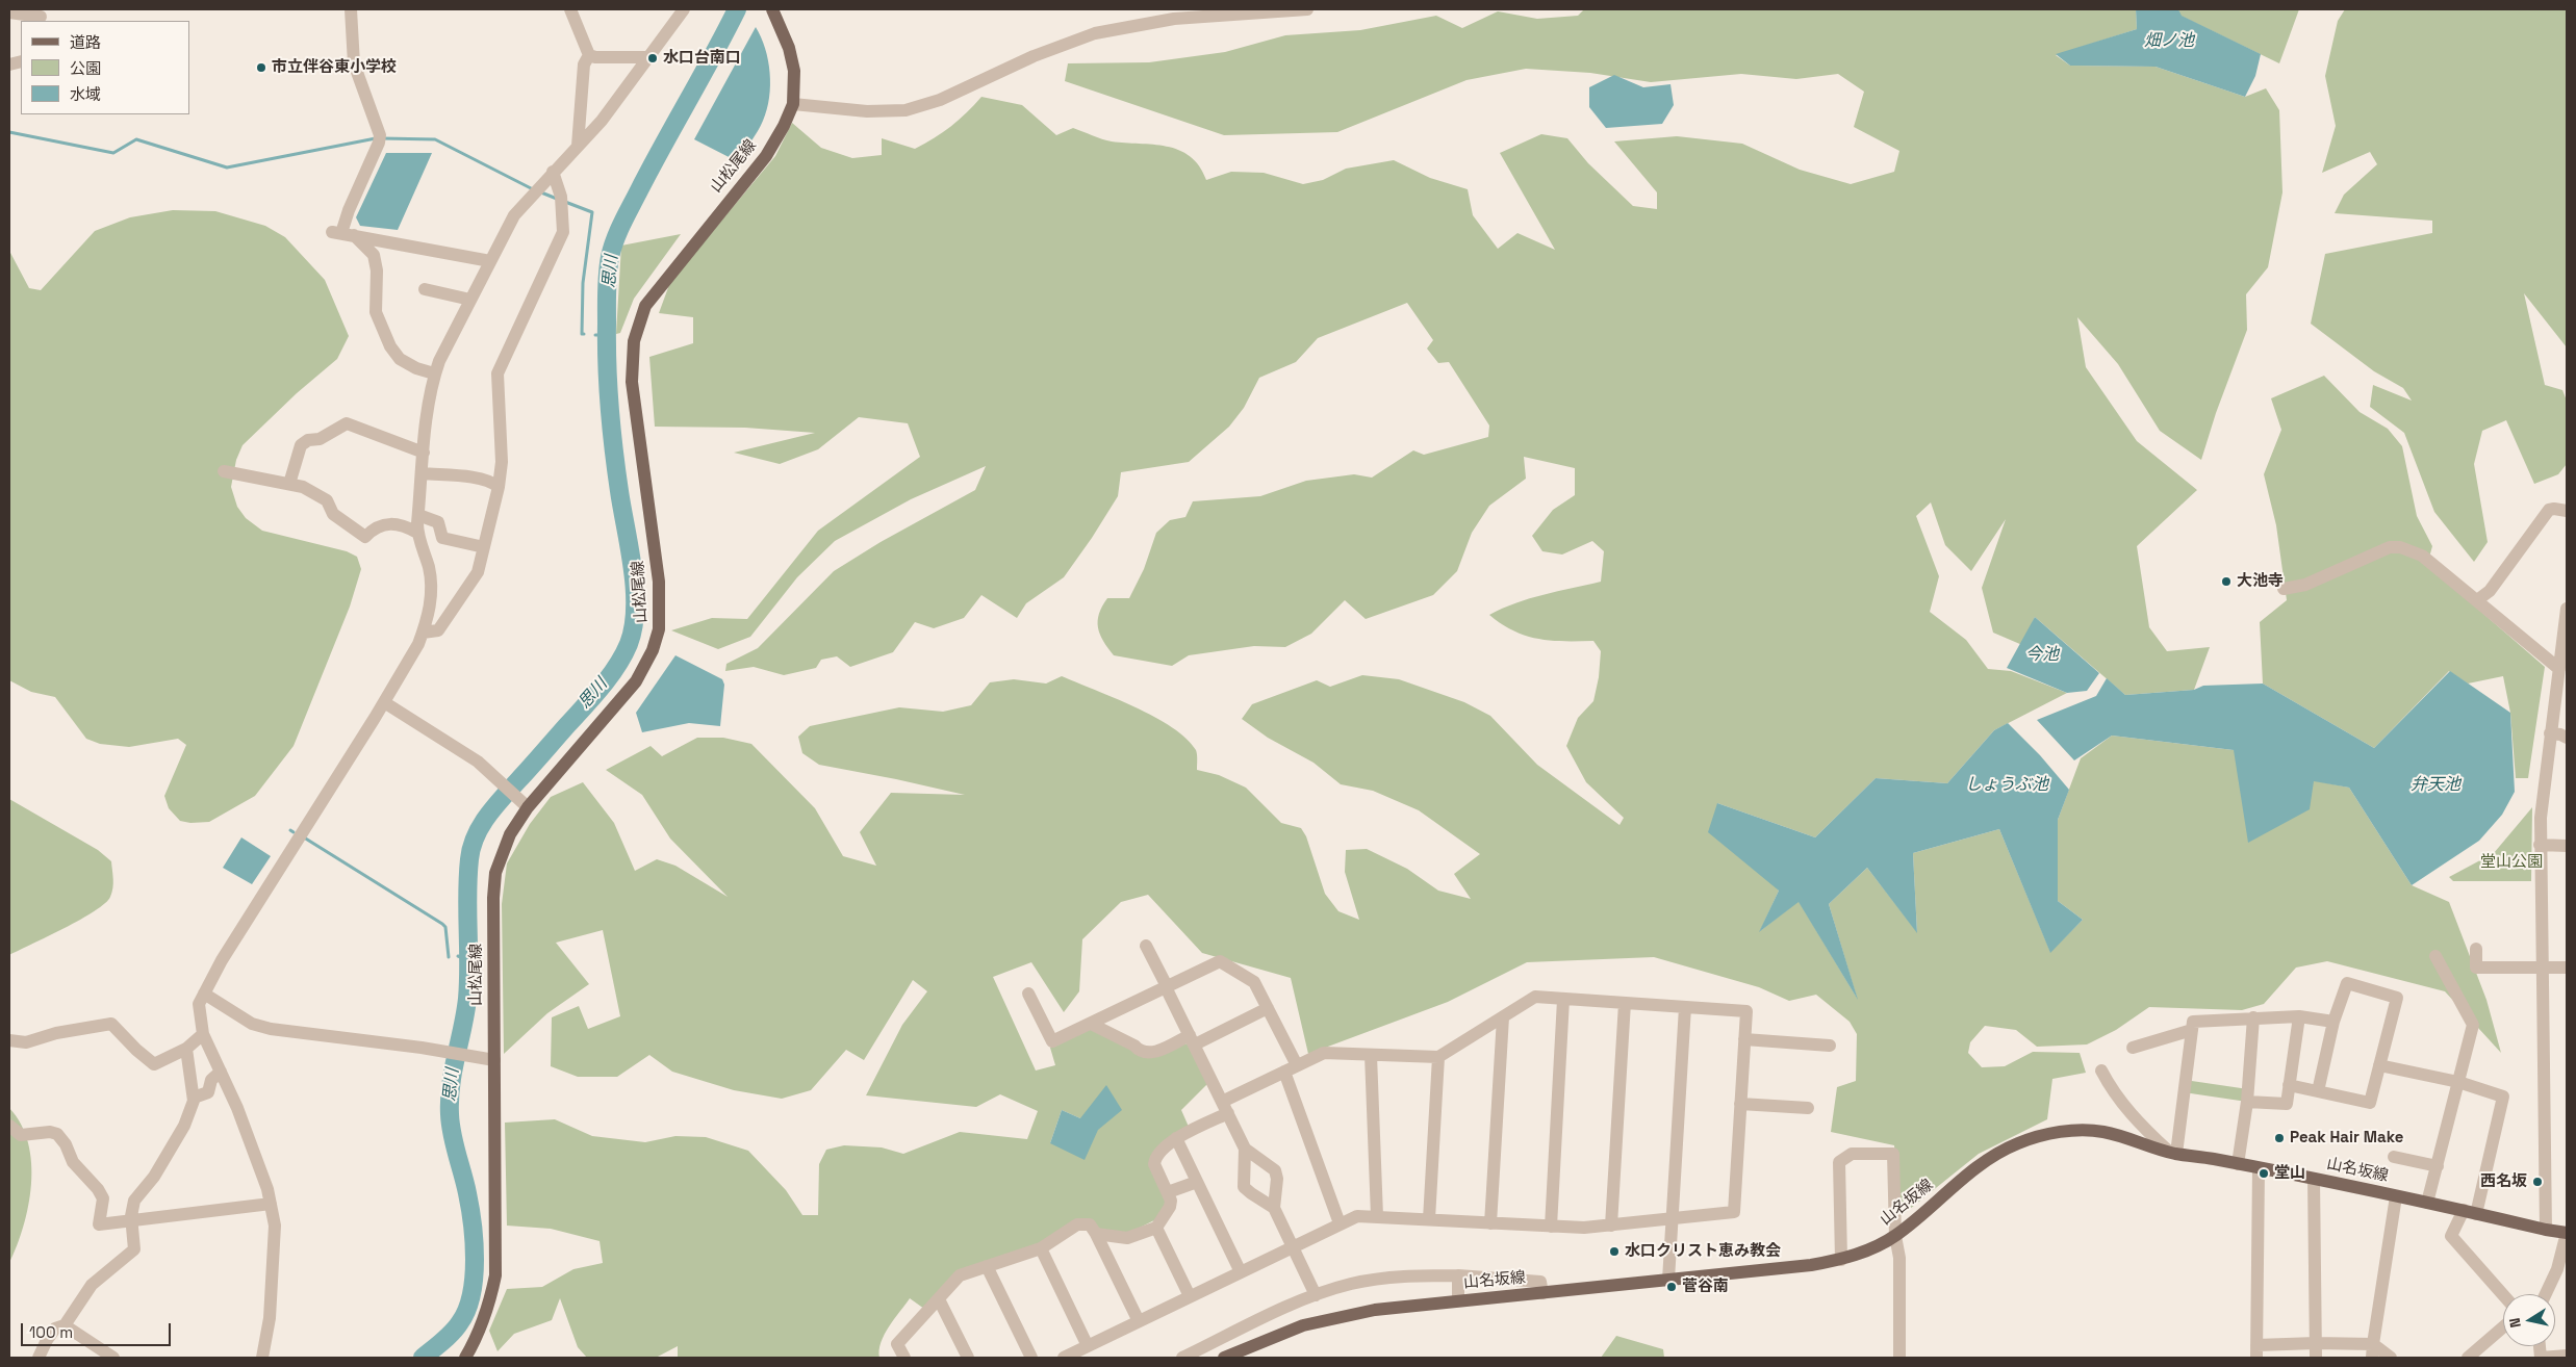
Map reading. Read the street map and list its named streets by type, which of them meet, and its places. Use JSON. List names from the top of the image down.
{
  "streets": {
    "main road": ["山松尾線", "山名坂線"]
  },
  "water": [
    "畑ノ池",
    "思川",
    "今池",
    "しょうぶ池",
    "弁天池"
  ],
  "parks": ["堂山公園"],
  "places": [
    "水口台南口",
    "市立伴谷東小学校",
    "大池寺",
    "Peak Hair Make",
    "堂山",
    "西名坂",
    "水口クリスト恵み教会",
    "菅谷南"
  ],
  "legend": ["道路", "公園", "水域"],
  "scale_bar": "100 m",
  "north": "left"
}
